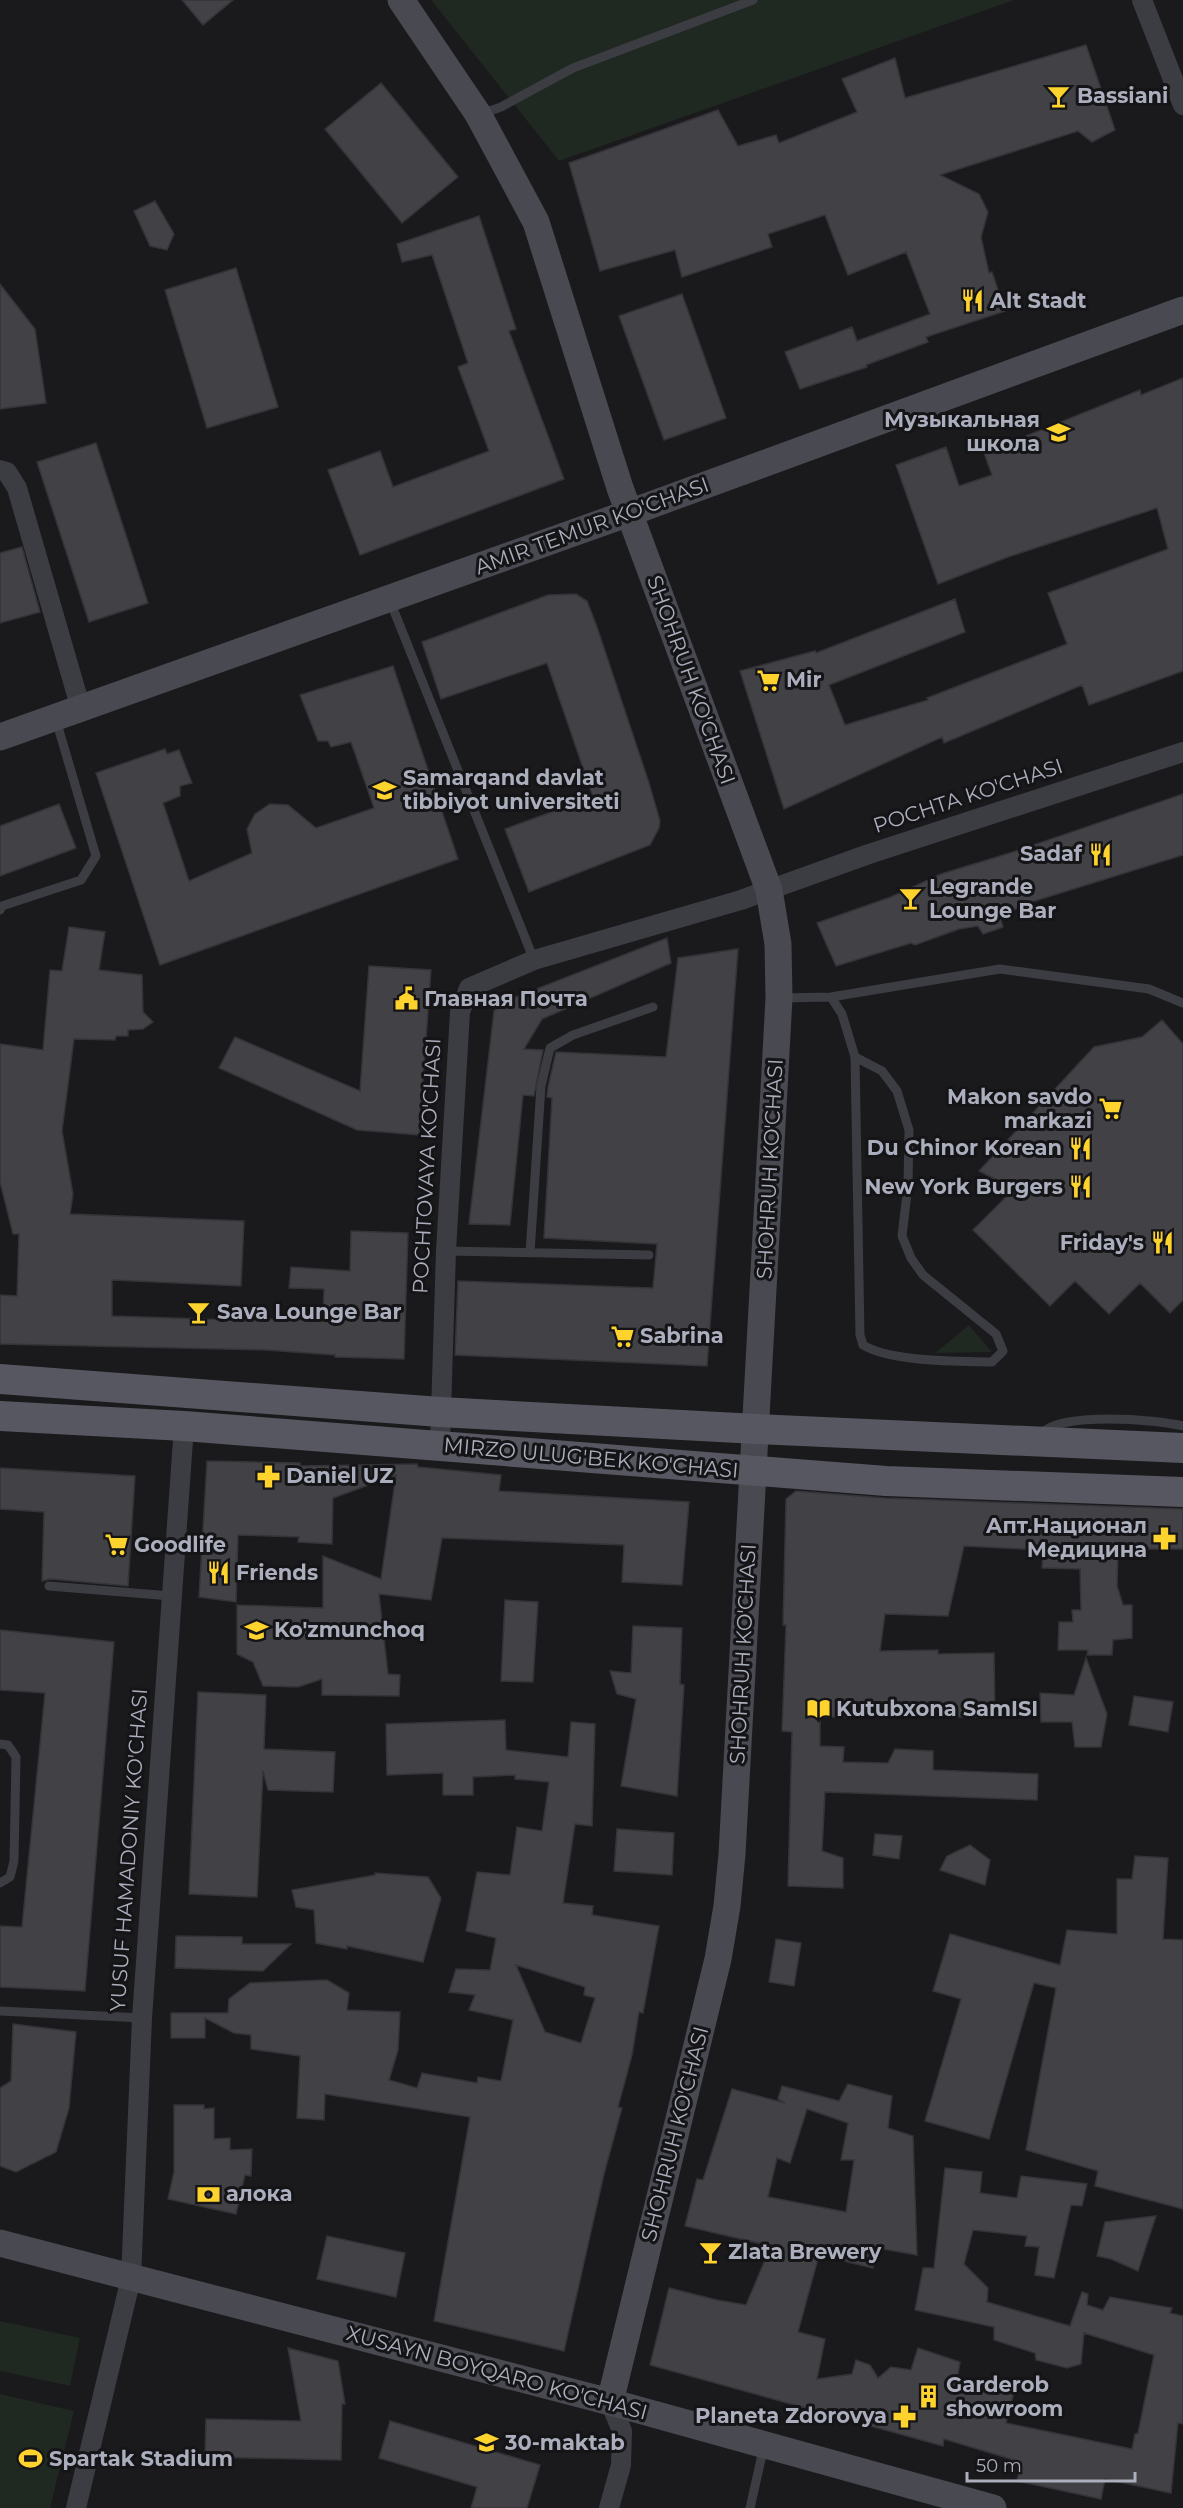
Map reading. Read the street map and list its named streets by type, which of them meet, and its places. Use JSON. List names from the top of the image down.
{
  "streets": {
    "main road": [
      "AMIR TEMUR KO'CHASI",
      "SHOHRUH KO'CHASI",
      "MIRZO ULUG'BEK KO'CHASI",
      "XUSAYN BOYQARO KO'CHASI"
    ],
    "street": ["POCHTA KO'CHASI", "POCHTOVAYA KO'CHASI", "YUSUF HAMADONIY KO'CHASI"]
  },
  "crossings": [
    ["AMIR TEMUR KO'CHASI", "SHOHRUH KO'CHASI"],
    ["SHOHRUH KO'CHASI", "POCHTA KO'CHASI"],
    ["SHOHRUH KO'CHASI", "POCHTOVAYA KO'CHASI"],
    ["SHOHRUH KO'CHASI", "MIRZO ULUG'BEK KO'CHASI"],
    ["SHOHRUH KO'CHASI", "XUSAYN BOYQARO KO'CHASI"],
    ["POCHTA KO'CHASI", "POCHTOVAYA KO'CHASI"],
    ["POCHTOVAYA KO'CHASI", "MIRZO ULUG'BEK KO'CHASI"],
    ["MIRZO ULUG'BEK KO'CHASI", "YUSUF HAMADONIY KO'CHASI"],
    ["YUSUF HAMADONIY KO'CHASI", "XUSAYN BOYQARO KO'CHASI"]
  ],
  "places": {
    "bar": [
      "Bassiani",
      "Legrande Lounge Bar",
      "Sava Lounge Bar",
      "Zlata Brewery"
    ],
    "restaurant": [
      "Alt Stadt",
      "Sadaf",
      "Du Chinor Korean",
      "New York Burgers",
      "Friday's",
      "Friends"
    ],
    "school or university": [
      "Музыкальная школа",
      "Samarqand davlat tibbiyot universiteti",
      "Ko'zmunchoq",
      "30-maktab"
    ],
    "supermarket": [
      "Mir",
      "Makon savdo markazi",
      "Sabrina",
      "Goodlife"
    ],
    "public building": ["Главная Почта"],
    "pharmacy": ["Daniel UZ", "Апт.Национал Медицина", "Planeta Zdorovya"],
    "library": ["Kutubxona SamISI"],
    "bank": ["алока"],
    "building": ["Garderob showroom"],
    "sports": ["Spartak Stadium"]
  },
  "scale_bar": "50 m"
}
